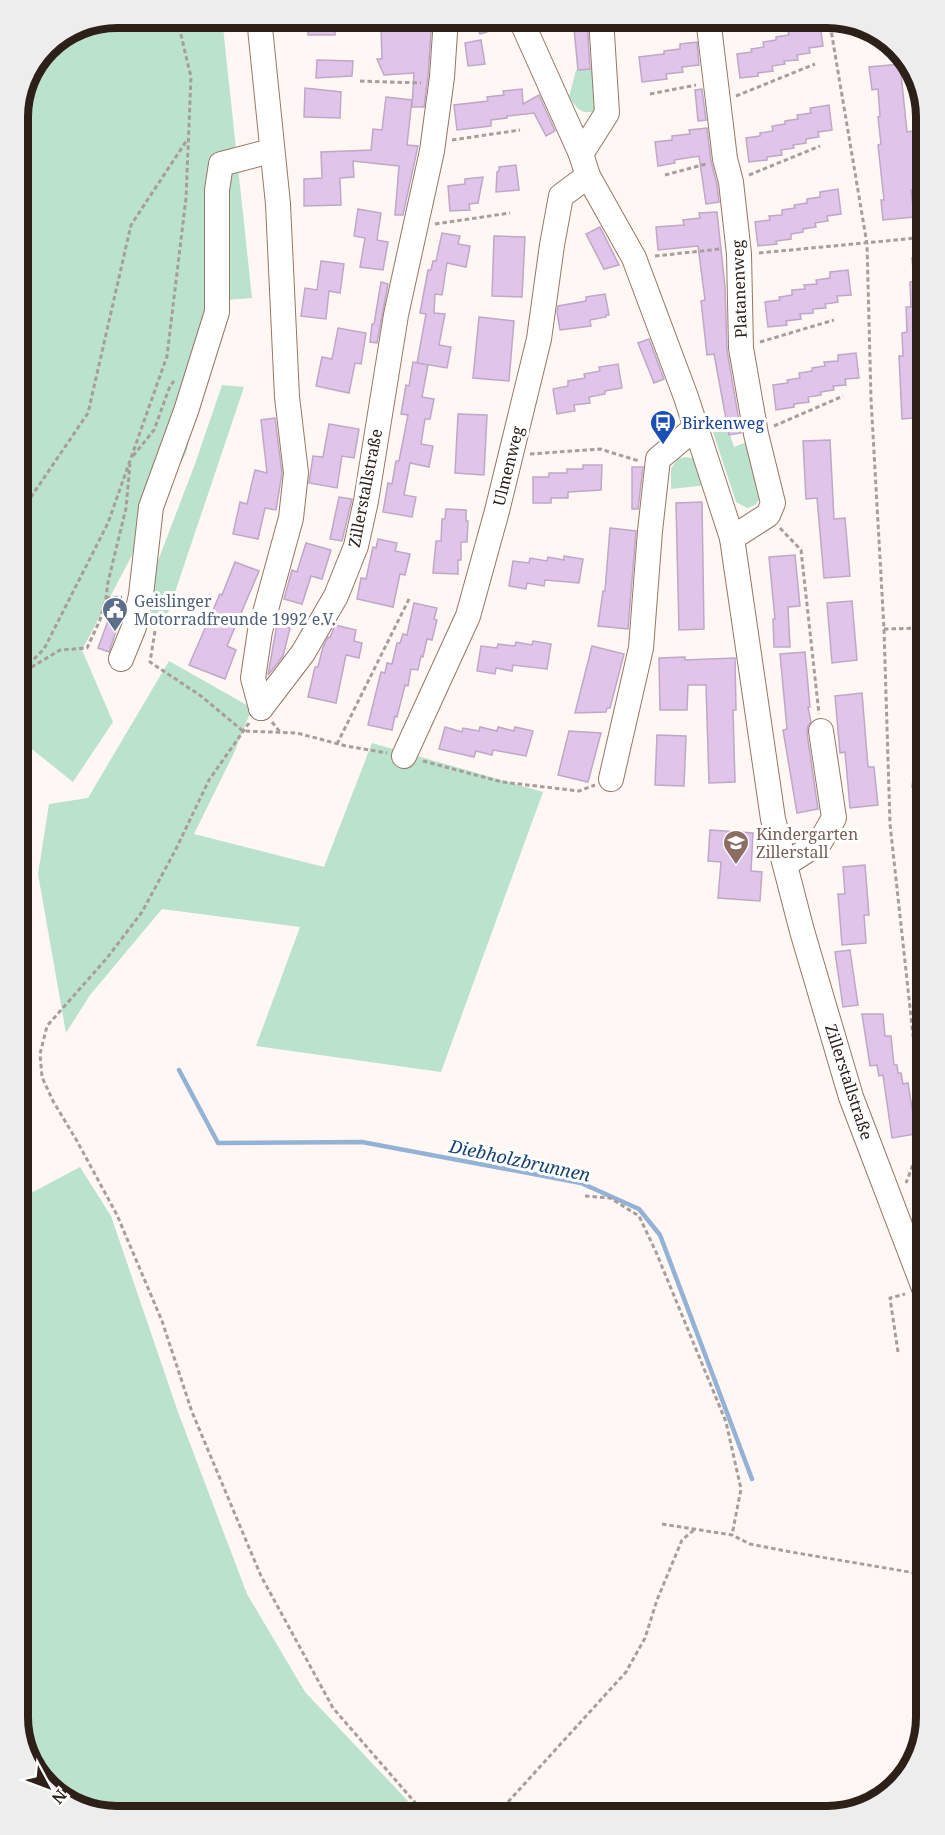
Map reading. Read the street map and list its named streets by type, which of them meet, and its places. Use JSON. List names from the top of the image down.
{
  "streets": {
    "street": ["Platanenweg", "Ulmenweg", "Zillerstallstraße"]
  },
  "crossings": [
    ["Ulmenweg", "Zillerstallstraße"]
  ],
  "water": ["Diebholzbrunnen"],
  "places": {
    "bus stop": ["Birkenweg"],
    "public building": ["Geislinger Motorradfreunde 1992 e.V."],
    "school or university": ["Kindergarten Zillerstall"]
  },
  "north": "bottom right"
}
